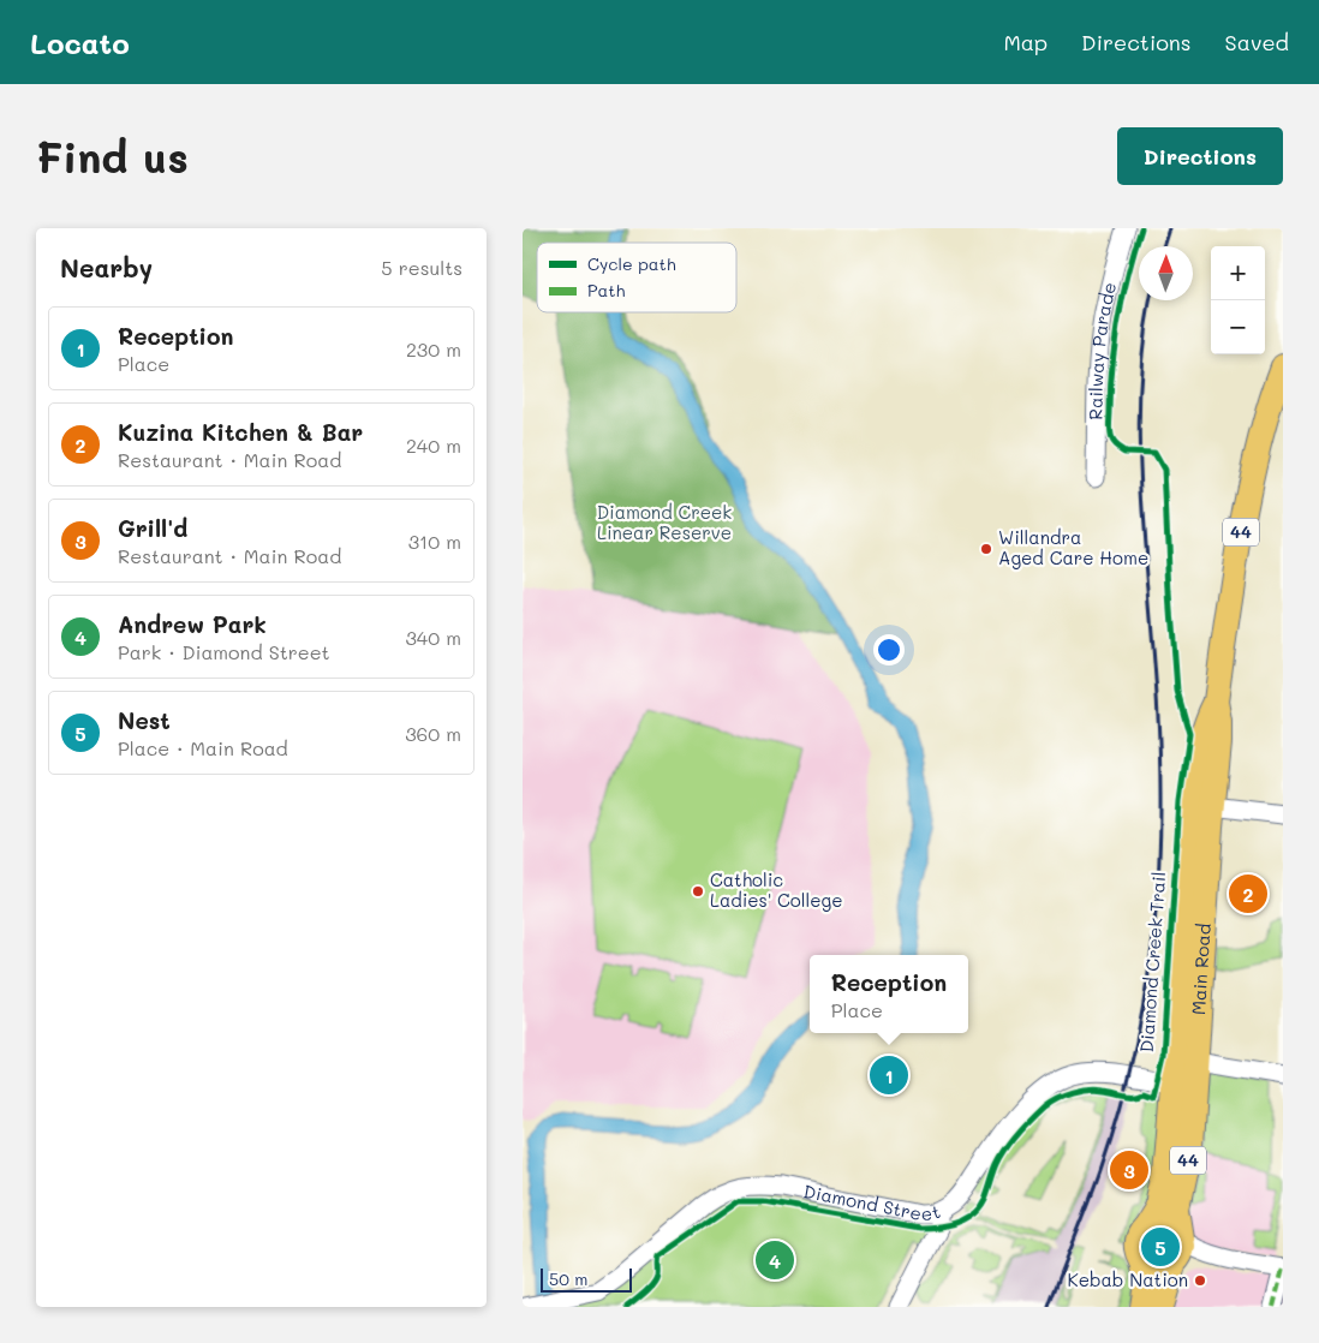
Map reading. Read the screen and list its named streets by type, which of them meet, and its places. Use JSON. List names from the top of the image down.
{
  "streets": {
    "main road": ["44", "Main Road"],
    "street": ["Railway Parade", "Diamond Street"],
    "cycle path": ["Diamond Creek Trail"]
  },
  "crossings": [
    ["44", "Main Road"],
    ["Main Road", "Diamond Street"]
  ],
  "parks": ["Diamond Creek Linear Reserve"],
  "places": ["Willandra Aged Care Home", "Catholic Ladies' College", "Kebab Nation"],
  "legend": ["Cycle path", "Path"],
  "scale_bar": "50 m",
  "north": "top",
  "page": {
    "header": "Locato",
    "nav": ["Map", "Directions", "Saved"],
    "buttons": "Directions",
    "title": "Find us",
    "heading": ["Nearby", "5 results"],
    "map_buttons": ["+", "−"],
    "list": [
      {
        "mark": "1",
        "name": "Reception",
        "note": "Place",
        "value": "230 m"
      },
      {
        "mark": "2",
        "name": "Kuzina Kitchen & Bar",
        "note": "Restaurant · Main Road",
        "value": "240 m"
      },
      {
        "mark": "3",
        "name": "Grill'd",
        "note": "Restaurant · Main Road",
        "value": "310 m"
      },
      {
        "mark": "4",
        "name": "Andrew Park",
        "note": "Park · Diamond Street",
        "value": "340 m"
      },
      {
        "mark": "5",
        "name": "Nest",
        "note": "Place · Main Road",
        "value": "360 m"
      }
    ],
    "pins": [
      "2",
      "1",
      "3",
      "5",
      "4"
    ],
    "popup": ["Reception", "Place"],
    "scale": "50 m"
  }
}
